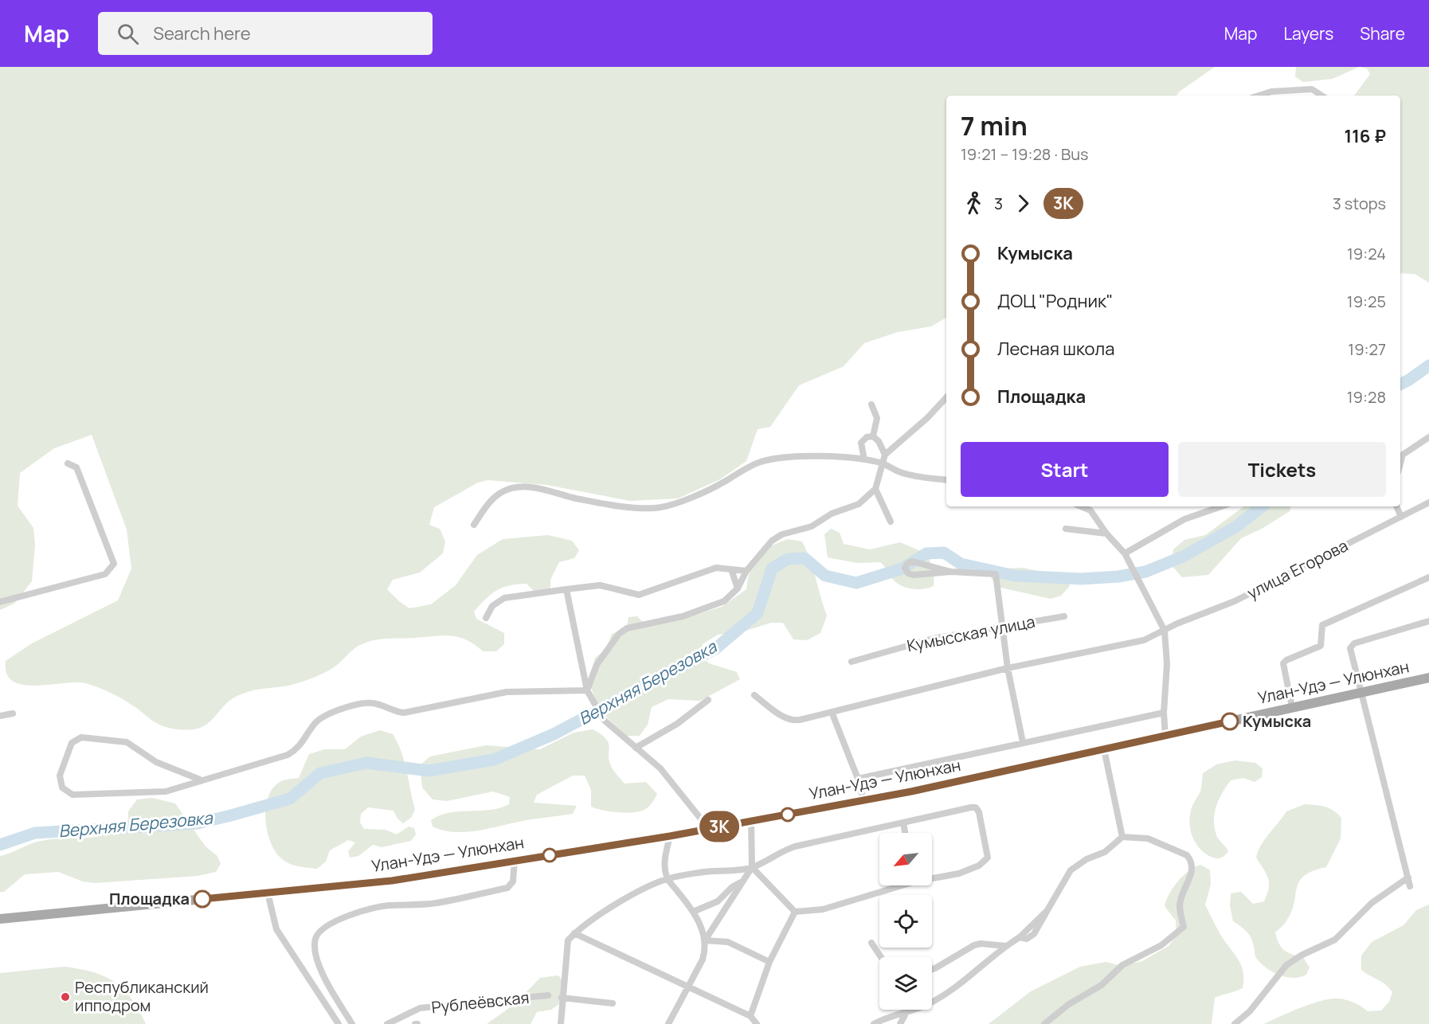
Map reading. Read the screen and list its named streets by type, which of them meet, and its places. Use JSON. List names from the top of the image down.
{
  "streets": {
    "main road": ["Улан-Удэ — Улюнхан"],
    "street": ["улица Егорова", "Кумысская улица", "Рублеёвская"]
  },
  "water": ["Верхняя Березовка"],
  "places": ["Кумыска", "Площадка", "Республиканский ипподром"],
  "lines": ["bus line 3К"],
  "north": "bottom left",
  "page": {
    "header": "Map",
    "search": "Search here",
    "nav": ["Map", "Layers", "Share"],
    "on_map": "3К",
    "heading": ["7 min", "19:21 – 19:28 · Bus", "116 ₽"],
    "legs": ["3", "3К", "3 stops"],
    "list": [
      {
        "name": "Кумыска",
        "value": "19:24"
      },
      {
        "name": "ДОЦ \"Родник\"",
        "value": "19:25"
      },
      {
        "name": "Лесная школа",
        "value": "19:27"
      },
      {
        "name": "Площадка",
        "value": "19:28"
      }
    ],
    "buttons": ["Start", "Tickets"]
  }
}
